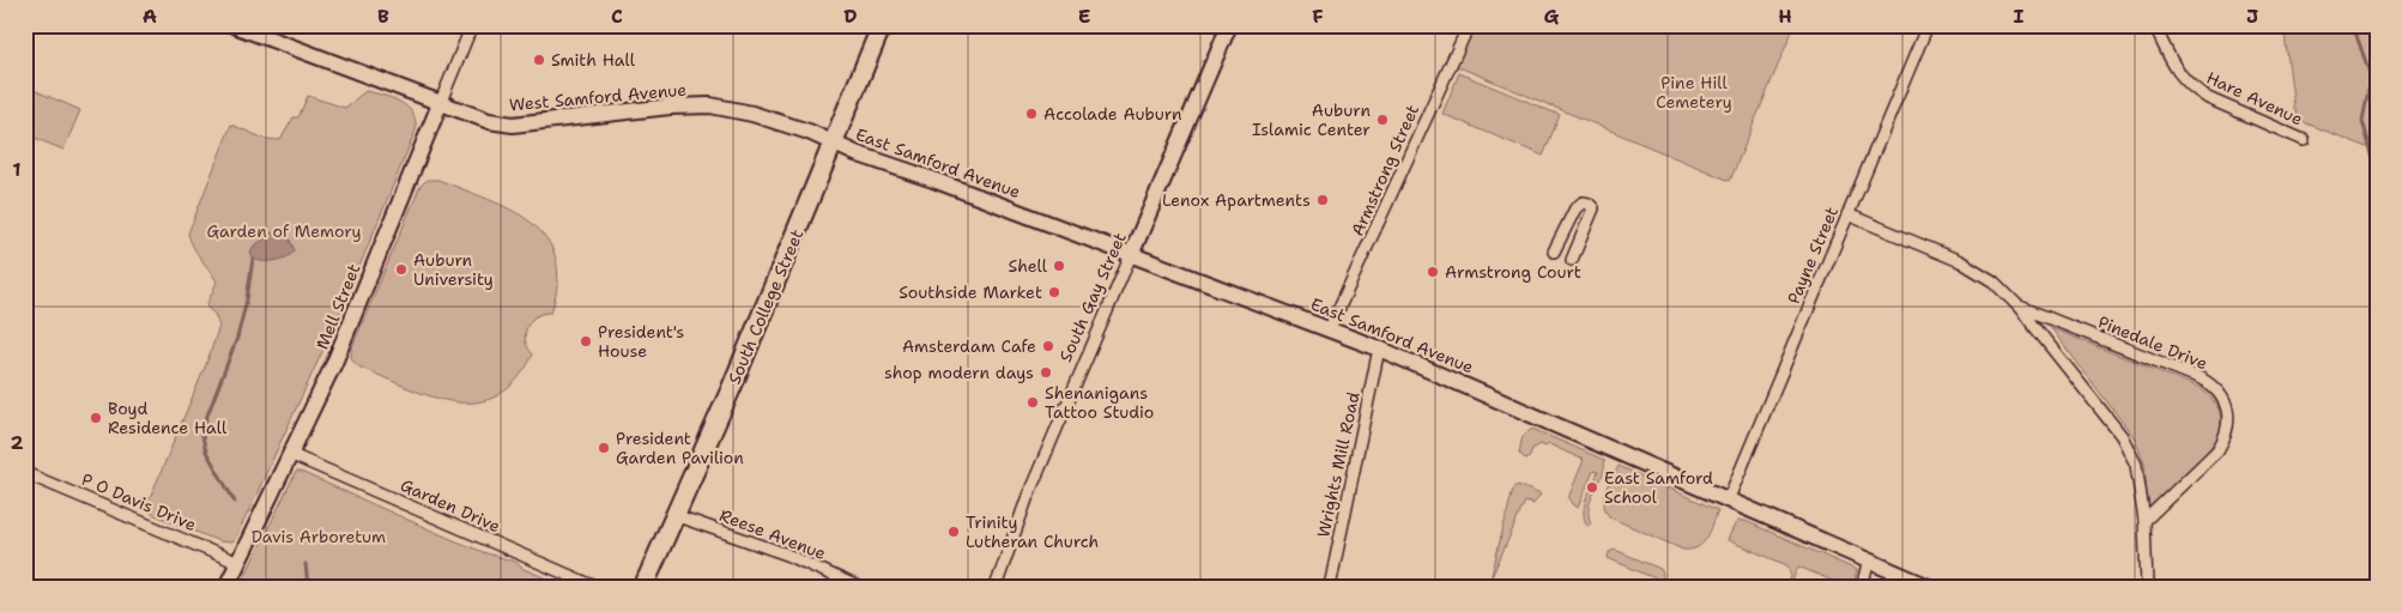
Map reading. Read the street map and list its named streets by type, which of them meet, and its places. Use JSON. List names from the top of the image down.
{
  "streets": {
    "main road": ["South College Street"],
    "street": [
      "West Samford Avenue",
      "Hare Avenue",
      "East Samford Avenue",
      "Armstrong Street",
      "Payne Street",
      "South Gay Street",
      "Mell Street",
      "Pinedale Drive",
      "Wrights Mill Road",
      "P O Davis Drive",
      "Garden Drive",
      "Reese Avenue"
    ]
  },
  "crossings": [
    ["West Samford Avenue", "East Samford Avenue"],
    ["West Samford Avenue", "Mell Street"],
    ["West Samford Avenue", "South College Street"],
    ["East Samford Avenue", "Armstrong Street"],
    ["East Samford Avenue", "Payne Street"],
    ["East Samford Avenue", "South Gay Street"],
    ["East Samford Avenue", "South College Street"],
    ["East Samford Avenue", "Wrights Mill Road"],
    ["Payne Street", "Pinedale Drive"],
    ["Mell Street", "P O Davis Drive"],
    ["Mell Street", "Garden Drive"],
    ["South College Street", "Reese Avenue"]
  ],
  "parks": ["Pine Hill Cemetery", "Garden of Memory", "Davis Arboretum"],
  "places": [
    "Smith Hall",
    "Accolade Auburn",
    "Auburn Islamic Center",
    "Lenox Apartments",
    "Shell",
    "Auburn University",
    "Armstrong Court",
    "Southside Market",
    "President's House",
    "Amsterdam Cafe",
    "shop modern days",
    "Shenanigans Tattoo Studio",
    "Boyd Residence Hall",
    "President Garden Pavilion",
    "East Samford School",
    "Trinity Lutheran Church"
  ],
  "grid": {
    "columns": [
      "A",
      "B",
      "C",
      "D",
      "E",
      "F",
      "G",
      "H",
      "I",
      "J"
    ],
    "rows": ["1", "2"]
  }
}
